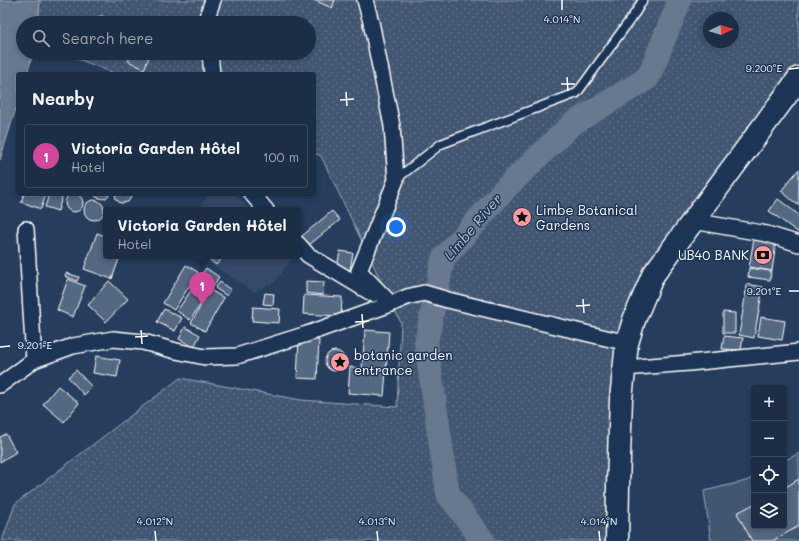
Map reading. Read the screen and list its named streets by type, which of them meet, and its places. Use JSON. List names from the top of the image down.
{
  "water": ["Limbe River"],
  "places": {
    "place": ["Limbe Botanical Gardens", "botanic garden entrance"],
    "bank": ["UB40 BANK"]
  },
  "north": "right",
  "page": {
    "search": "Search here",
    "heading": "Nearby",
    "list": [
      {
        "mark": "1",
        "name": "Victoria Garden Hôtel",
        "note": "Hotel",
        "value": "100 m"
      }
    ],
    "popup": ["Victoria Garden Hôtel", "Hotel"],
    "pins": "1",
    "map_buttons": ["+", "−"]
  },
  "coordinates": [
    "4.014°N",
    "9.200°E",
    "9.201°E",
    "4.012°N",
    "4.013°N"
  ]
}
